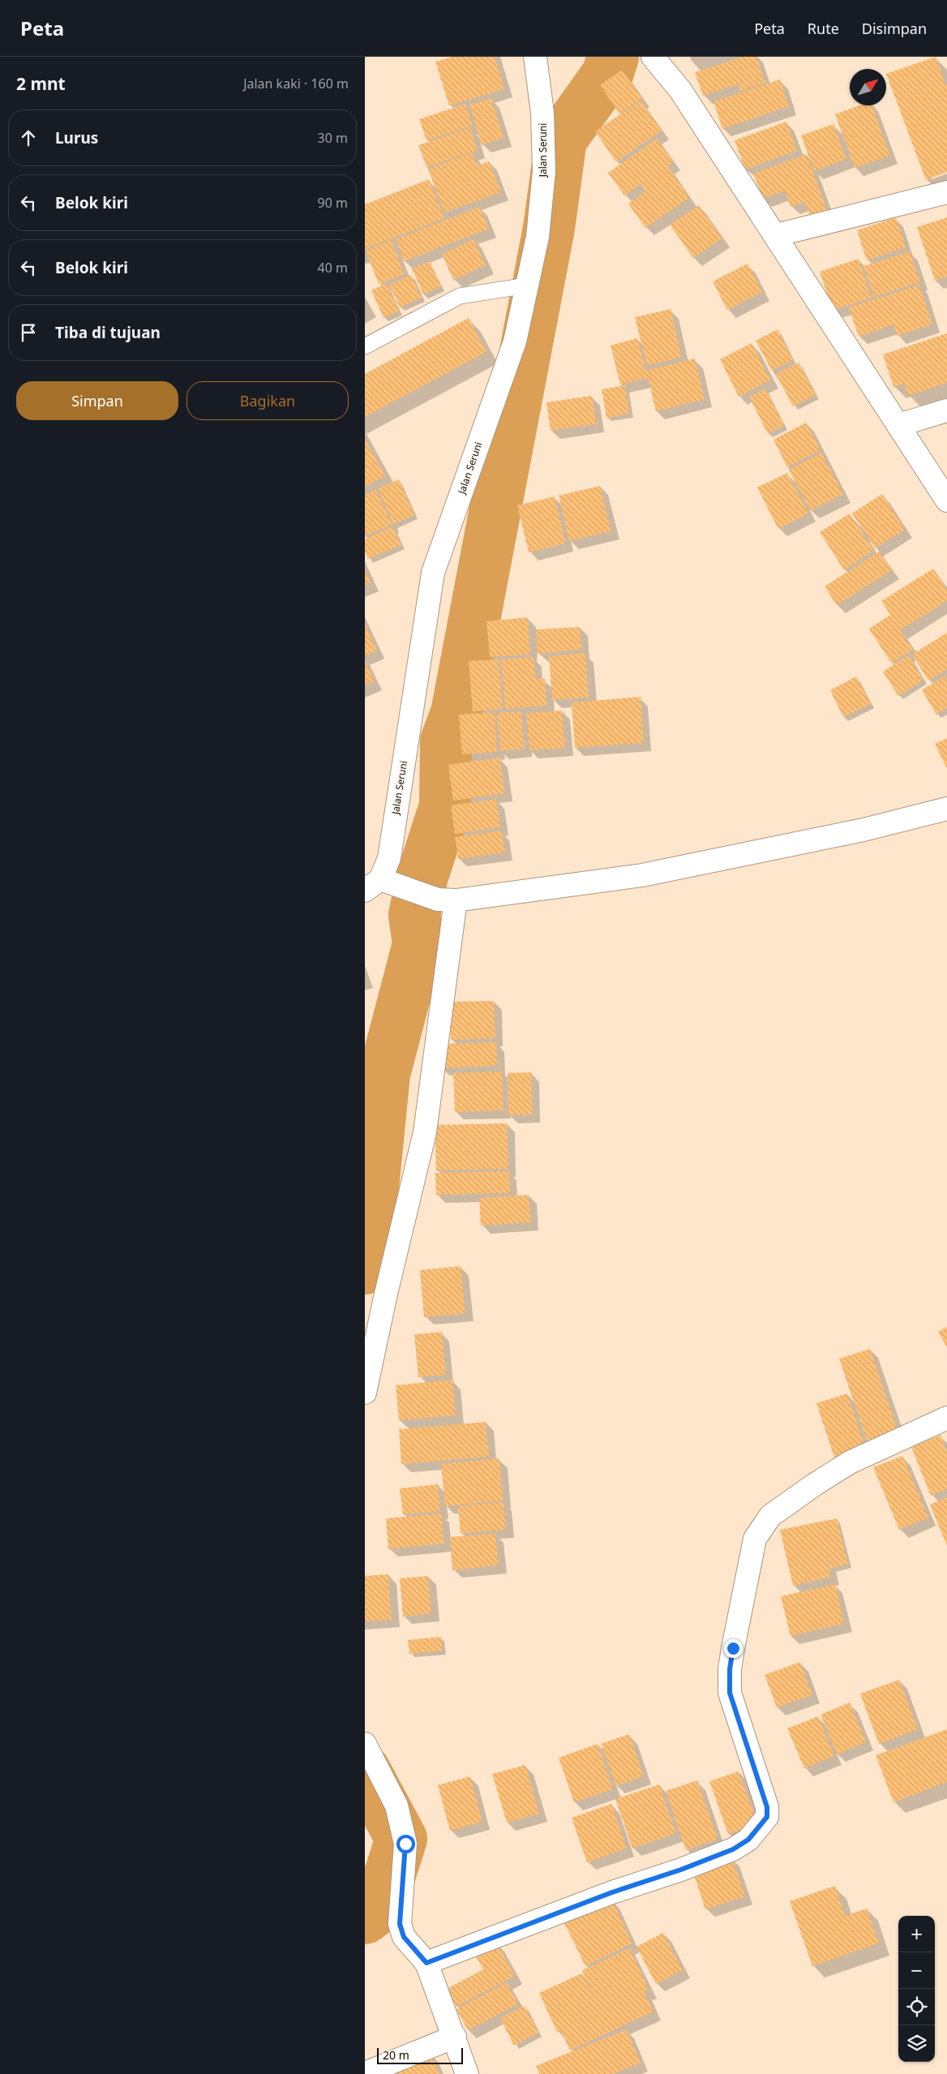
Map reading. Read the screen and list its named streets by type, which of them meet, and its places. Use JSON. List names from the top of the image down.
{
  "streets": {
    "street": ["Jalan Seruni"]
  },
  "scale_bar": "20 m",
  "north": "top right",
  "page": {
    "header": "Peta",
    "nav": ["Peta", "Rute", "Disimpan"],
    "heading": ["2 mnt", "Jalan kaki · 160 m"],
    "list": [
      ["Lurus", "30 m"],
      ["Belok kiri", "90 m"],
      ["Belok kiri", "40 m"],
      "Tiba di tujuan"
    ],
    "buttons": ["Simpan", "Bagikan"],
    "map_buttons": ["+", "−"],
    "scale": "20 m"
  }
}
